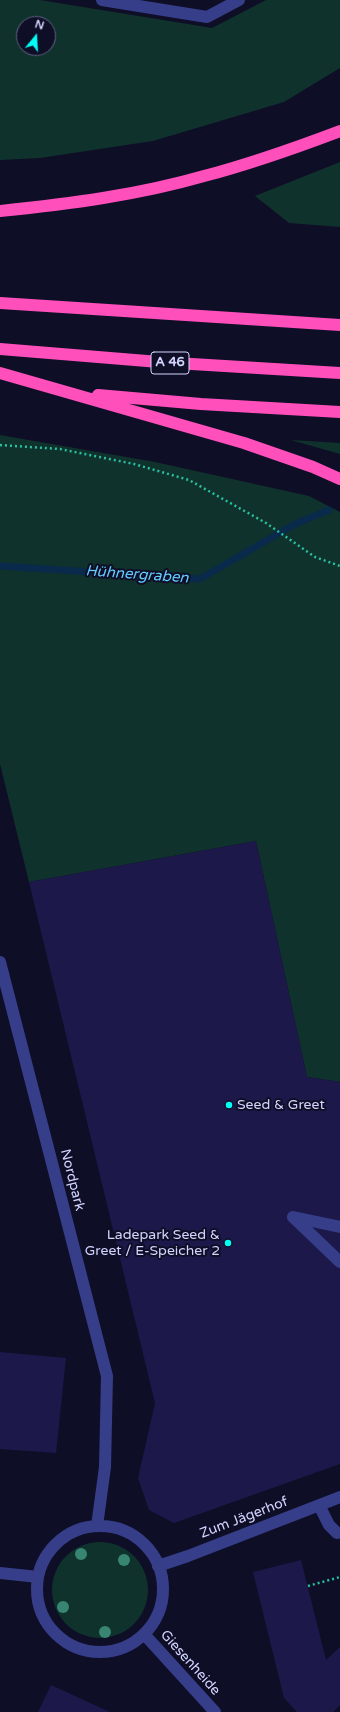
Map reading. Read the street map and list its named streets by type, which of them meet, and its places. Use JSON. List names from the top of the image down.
{
  "streets": {
    "highway": ["A 46"],
    "street": ["Nordpark", "Zum Jägerhof", "Giesenheide"]
  },
  "crossings": [
    ["Nordpark", "Zum Jägerhof"],
    ["Nordpark", "Giesenheide"],
    ["Zum Jägerhof", "Giesenheide"]
  ],
  "water": ["Hühnergraben"],
  "places": ["Seed & Greet", "Ladepark Seed & Greet / E-Speicher 2"],
  "north": "top"
}
